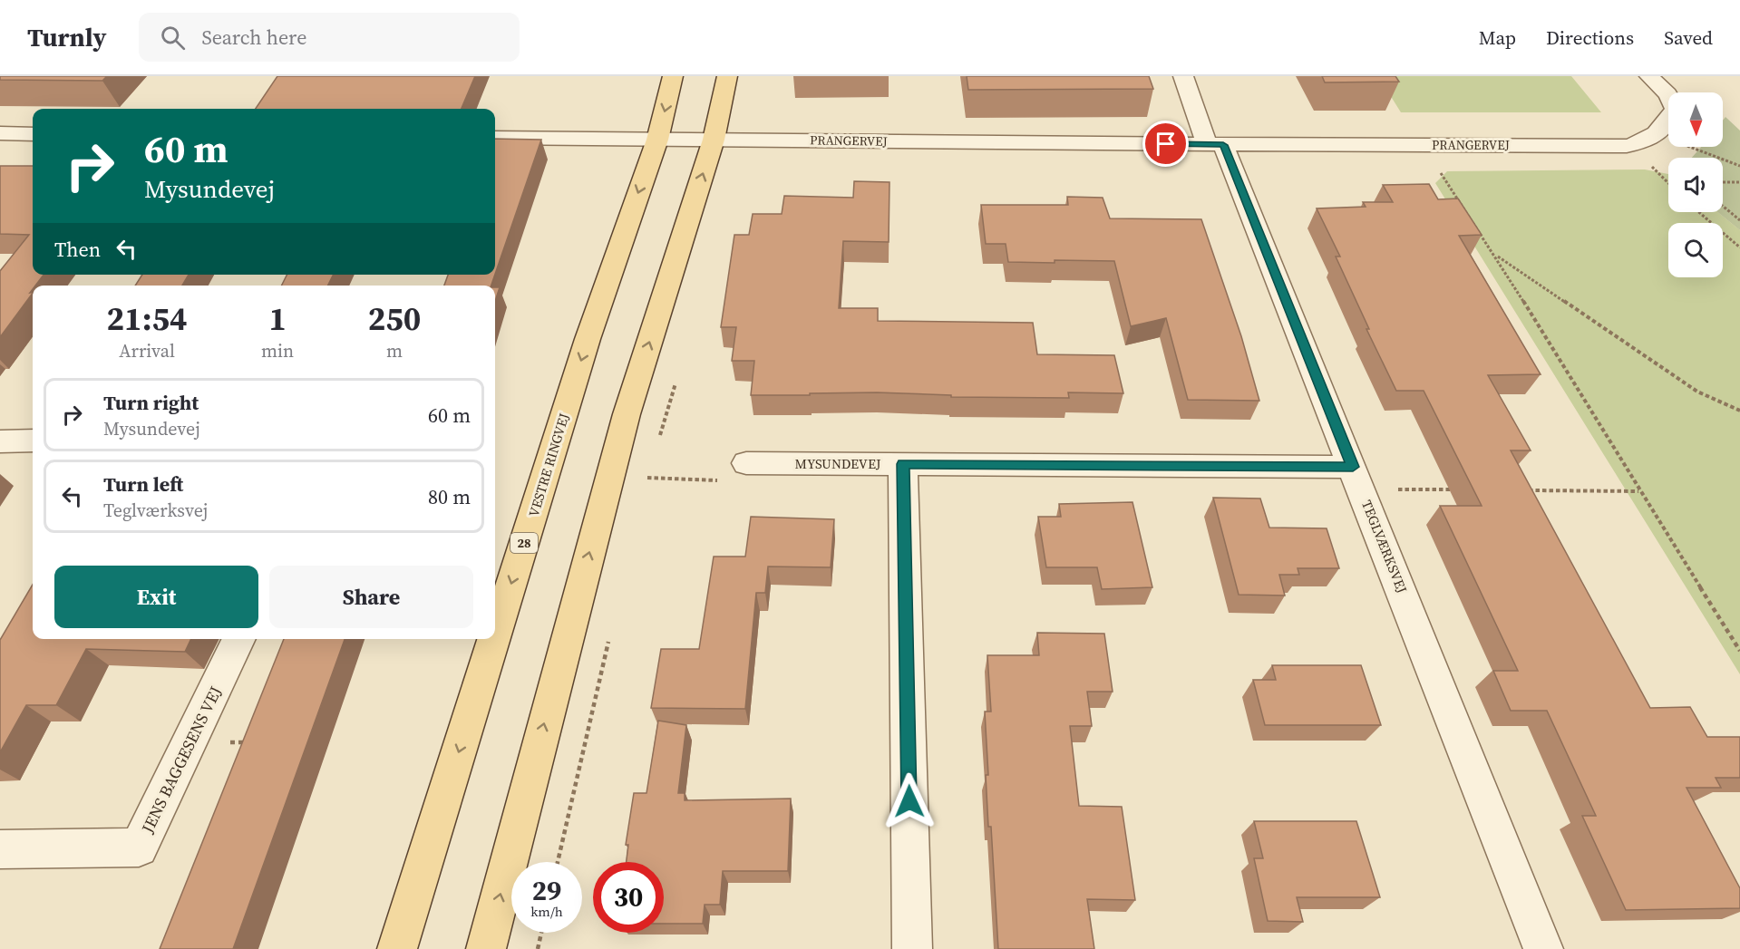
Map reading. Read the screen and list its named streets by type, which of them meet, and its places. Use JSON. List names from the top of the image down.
{
  "streets": {
    "main road": ["VESTRE RINGVEJ", "28"],
    "street": [
      "PRANGERVEJ",
      "MYSUNDEVEJ",
      "TEGLVÆRKSVEJ",
      "JENS BAGGESENS VEJ"
    ]
  },
  "crossings": [
    ["PRANGERVEJ", "VESTRE RINGVEJ"],
    ["PRANGERVEJ", "TEGLVÆRKSVEJ"],
    ["MYSUNDEVEJ", "TEGLVÆRKSVEJ"]
  ],
  "north": "bottom",
  "page": {
    "header": "Turnly",
    "search": "Search here",
    "nav": ["Map", "Directions", "Saved"],
    "turn": ["60 m", "Mysundevej"],
    "then": "Then",
    "eta": [
      "21:54",
      "Arrival",
      "1",
      "min",
      "250",
      "m"
    ],
    "list": [
      {
        "name": "Turn right",
        "note": "Mysundevej",
        "value": "60 m"
      },
      {
        "name": "Turn left",
        "note": "Teglværksvej",
        "value": "80 m"
      }
    ],
    "buttons": ["Exit", "Share"],
    "speed": "29 km/h",
    "limit": "30"
  }
}
